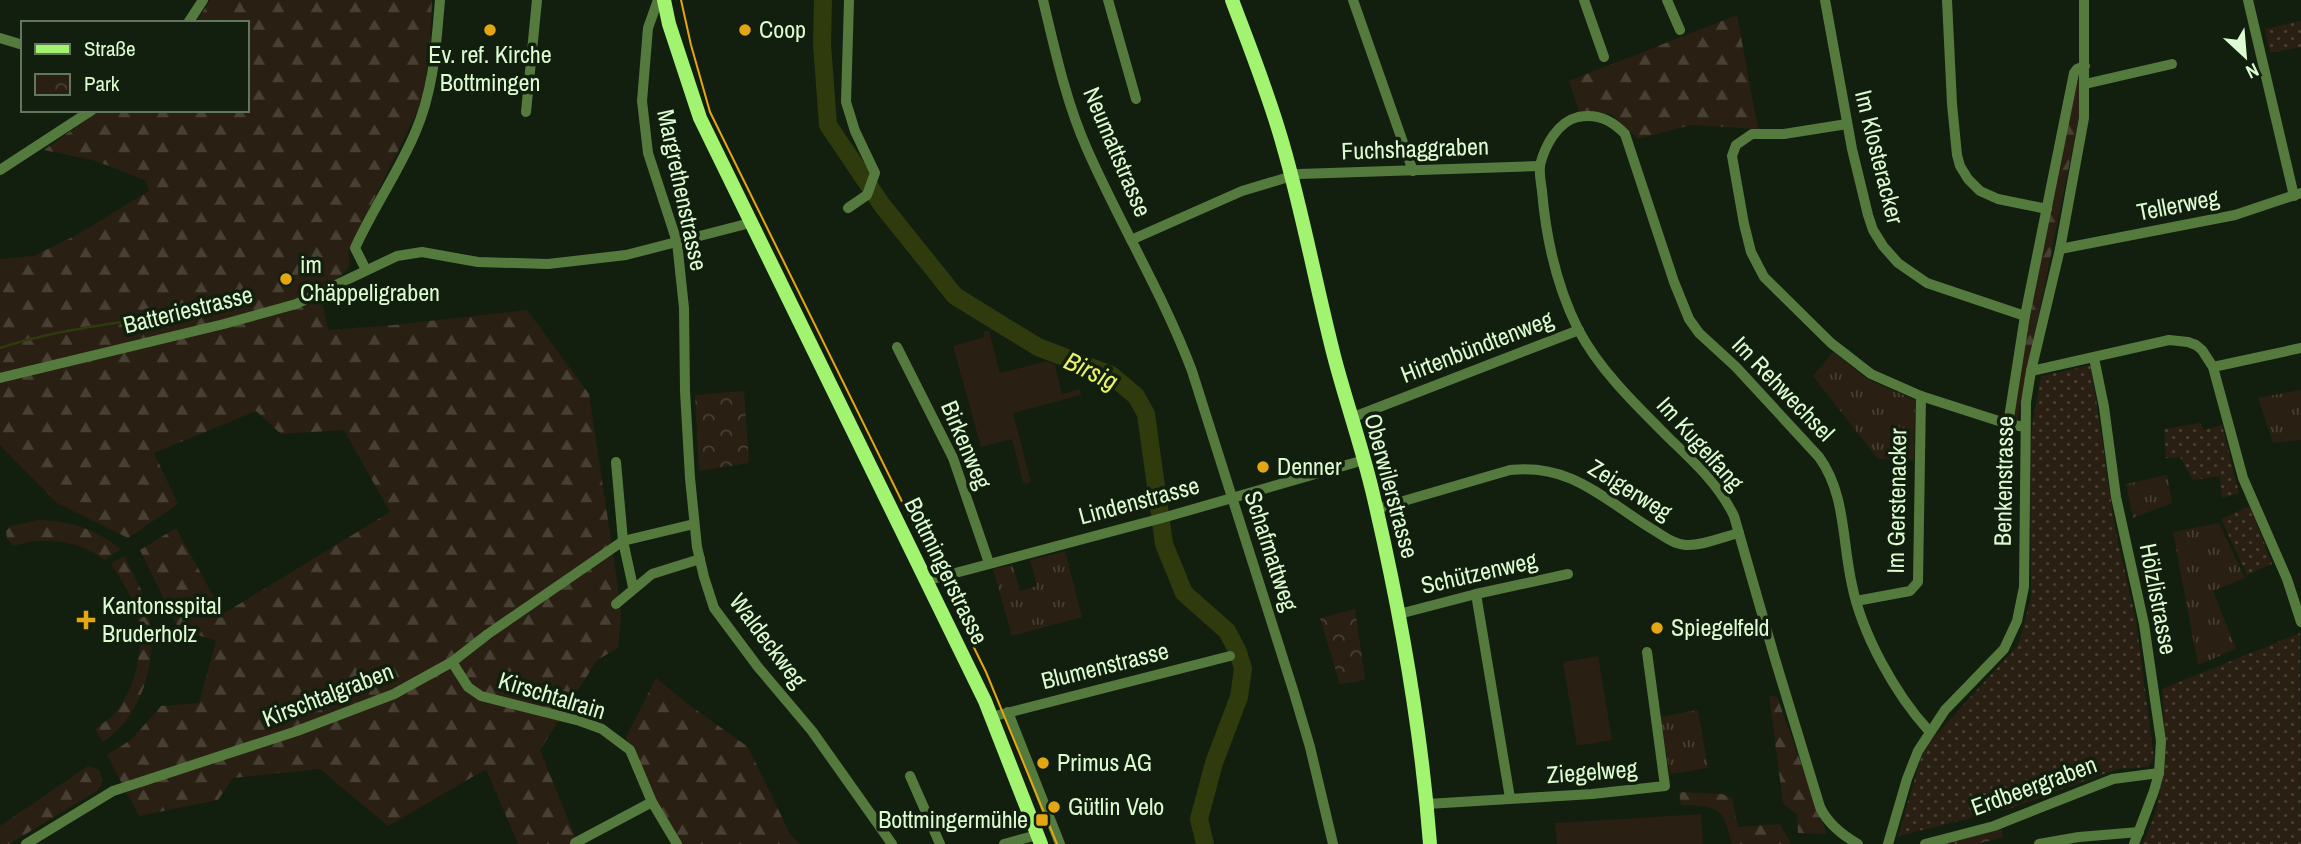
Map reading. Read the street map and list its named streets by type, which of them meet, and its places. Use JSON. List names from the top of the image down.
{
  "streets": {
    "main road": ["Oberwilerstrasse", "Bottmingerstrasse"],
    "street": [
      "Fuchshaggraben",
      "Neumattstrasse",
      "Im Klosteracker",
      "Margrethenstrasse",
      "Tellerweg",
      "Batteriestrasse",
      "Hirtenbündtenweg",
      "Im Rehwechsel",
      "Im Kugelfang",
      "Birkenweg",
      "Benkenstrasse",
      "Zeigerweg",
      "Lindenstrasse",
      "Im Gerstenacker",
      "Schafmattweg",
      "Schützenweg",
      "Hölzlistrasse",
      "Waldeckweg",
      "Blumenstrasse",
      "Kirschtalgraben",
      "Kirschtalrain",
      "Ziegelweg",
      "Erdbeergraben"
    ]
  },
  "crossings": [
    ["Fuchshaggraben", "Neumattstrasse"],
    ["Fuchshaggraben", "Im Kugelfang"],
    ["Fuchshaggraben", "Oberwilerstrasse"],
    ["Fuchshaggraben", "Schafmattweg"],
    ["Neumattstrasse", "Schafmattweg"],
    ["Im Klosteracker", "Benkenstrasse"],
    ["Margrethenstrasse", "Batteriestrasse"],
    ["Margrethenstrasse", "Waldeckweg"],
    ["Tellerweg", "Benkenstrasse"],
    ["Batteriestrasse", "Bottmingerstrasse"],
    ["Hirtenbündtenweg", "Im Kugelfang"],
    ["Hirtenbündtenweg", "Oberwilerstrasse"],
    ["Im Rehwechsel", "Im Kugelfang"],
    ["Im Rehwechsel", "Benkenstrasse"],
    ["Im Rehwechsel", "Im Gerstenacker"],
    ["Im Kugelfang", "Zeigerweg"],
    ["Birkenweg", "Lindenstrasse"],
    ["Oberwilerstrasse", "Zeigerweg"],
    ["Oberwilerstrasse", "Lindenstrasse"],
    ["Oberwilerstrasse", "Schützenweg"],
    ["Oberwilerstrasse", "Ziegelweg"],
    ["Lindenstrasse", "Schafmattweg"],
    ["Lindenstrasse", "Bottmingerstrasse"],
    ["Bottmingerstrasse", "Blumenstrasse"],
    ["Hölzlistrasse", "Erdbeergraben"],
    ["Waldeckweg", "Kirschtalgraben"],
    ["Kirschtalgraben", "Kirschtalrain"]
  ],
  "water": ["Birsig"],
  "places": {
    "other": [
      "Ev. ref. Kirche Bottmingen",
      "Coop",
      "im Chäppeligraben",
      "Denner",
      "Spiegelfeld",
      "Primus AG",
      "Gütlin Velo"
    ],
    "health": ["Kantonsspital Bruderholz"],
    "transit": ["Bottmingermühle"]
  },
  "legend": ["Straße", "Park"],
  "north": "bottom right"
}
